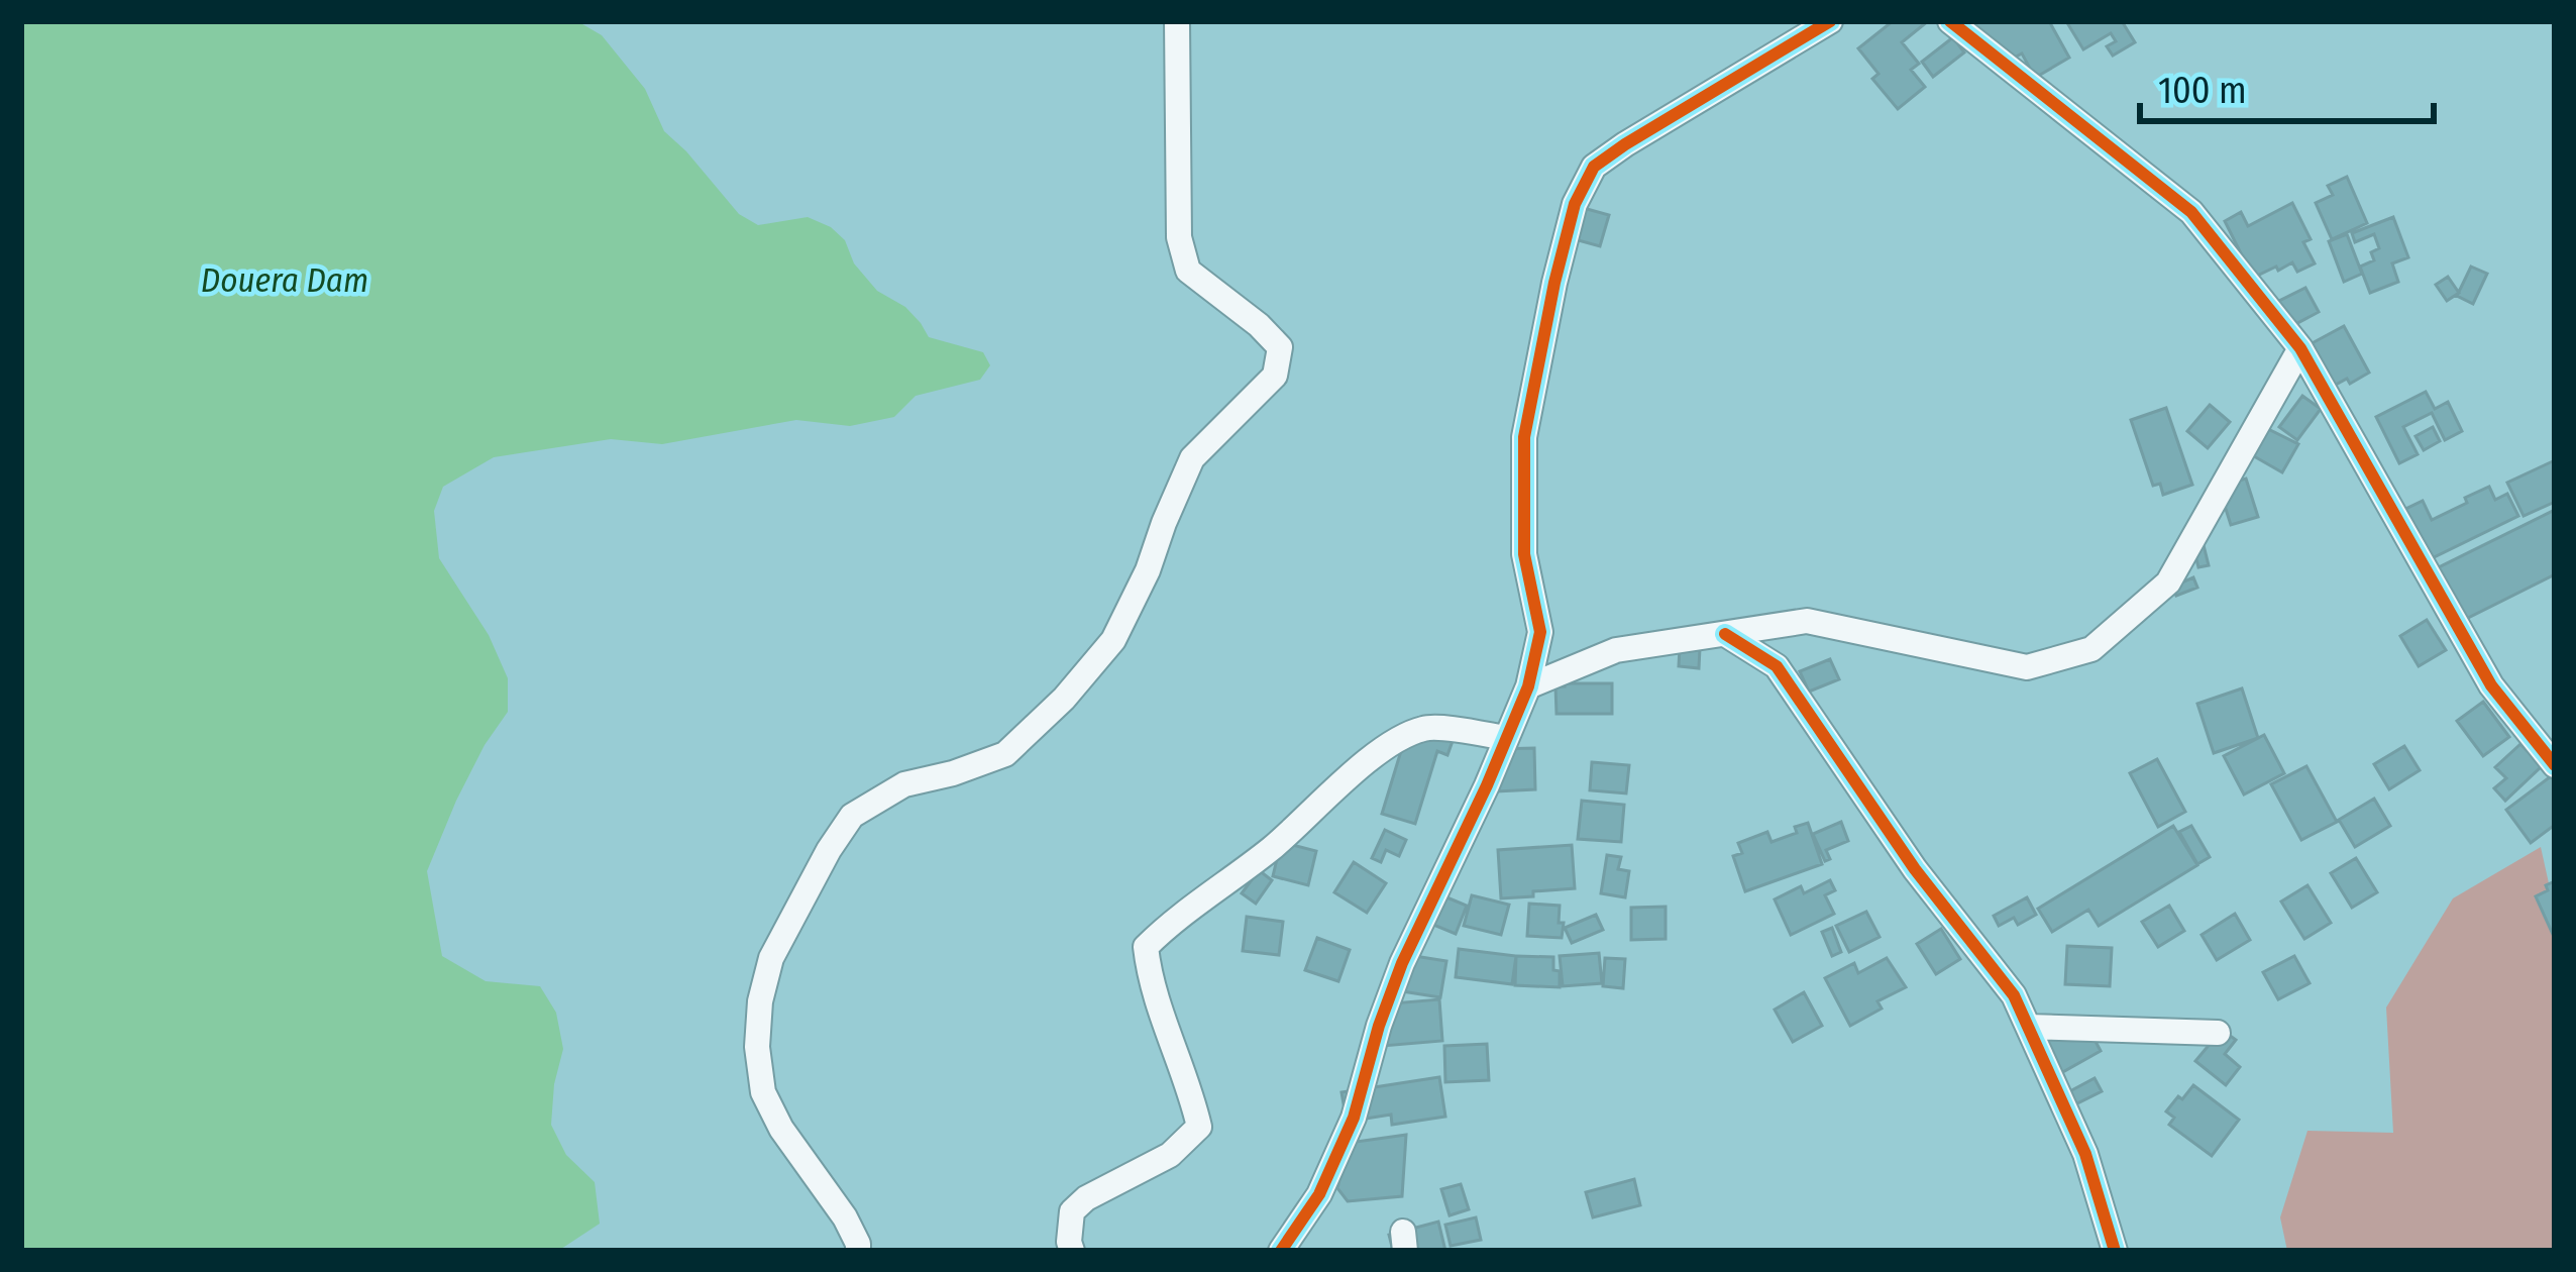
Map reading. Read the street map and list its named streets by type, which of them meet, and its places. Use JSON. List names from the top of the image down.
{
  "water": ["Douera Dam"],
  "scale_bar": "100 m"
}
